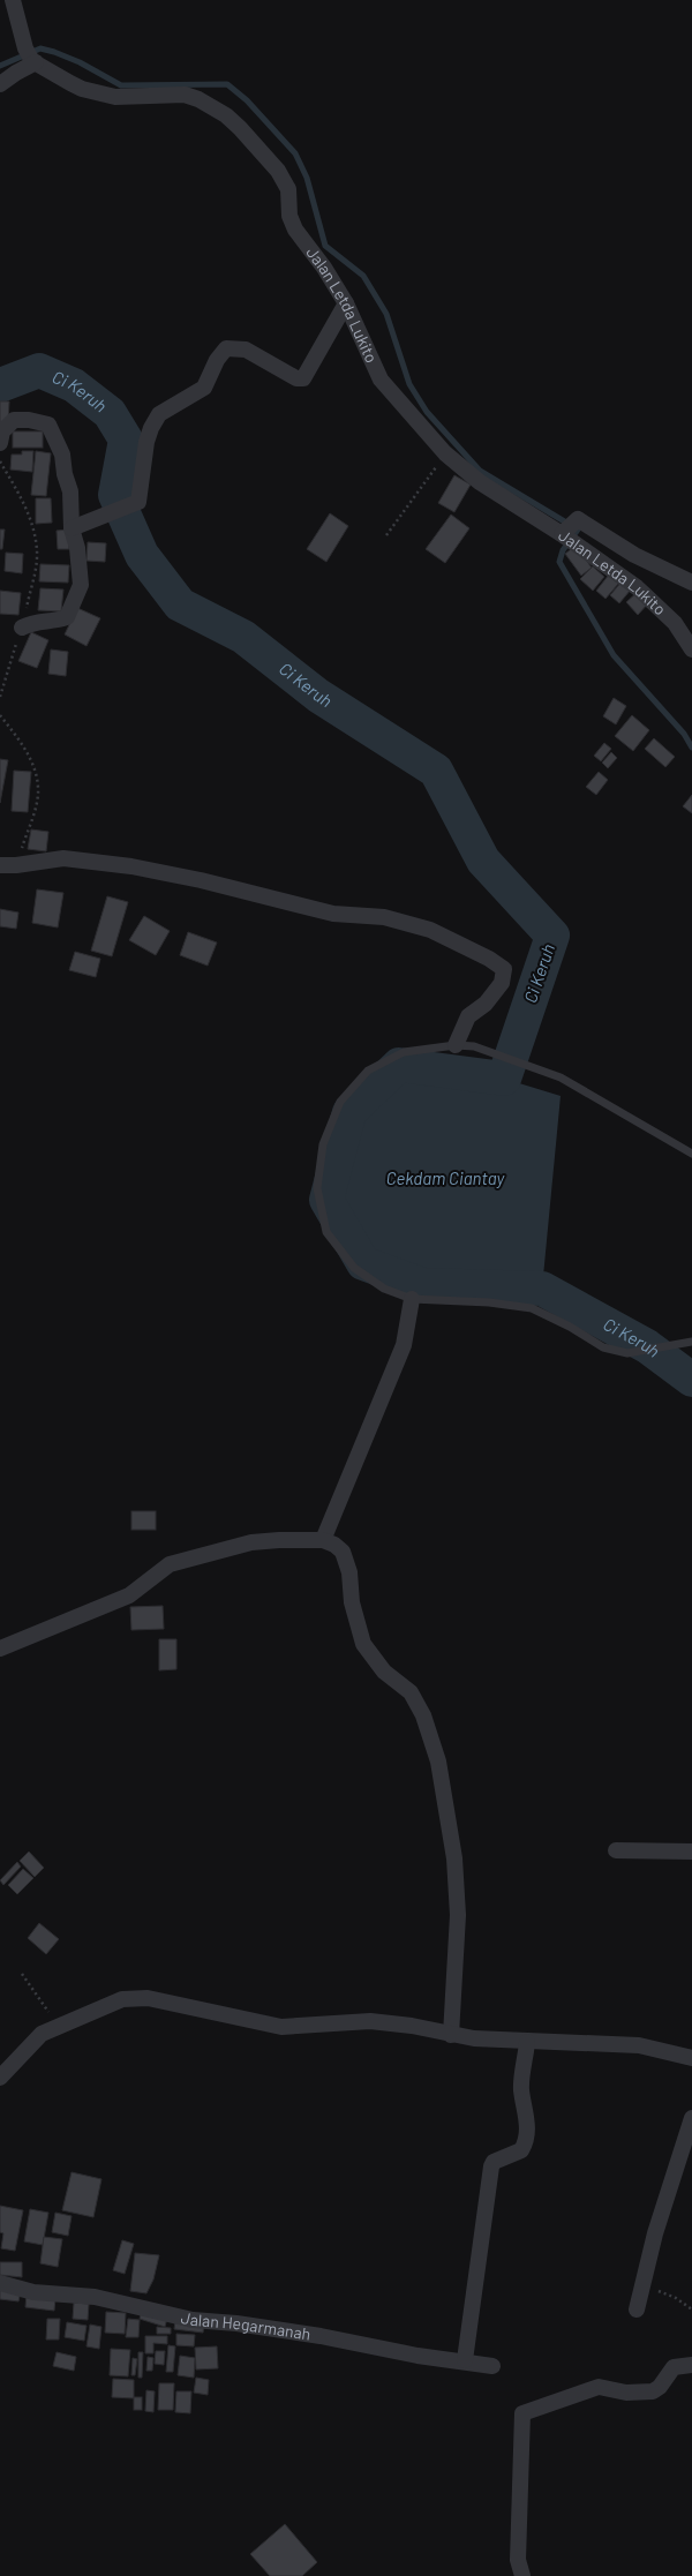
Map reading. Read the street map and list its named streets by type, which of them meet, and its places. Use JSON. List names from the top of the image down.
{
  "streets": {
    "street": ["Jalan Letda Lukito", "Jalan Hegarmanah"]
  },
  "water": ["Ci Keruh", "Cekdam Ciantay"]
}
